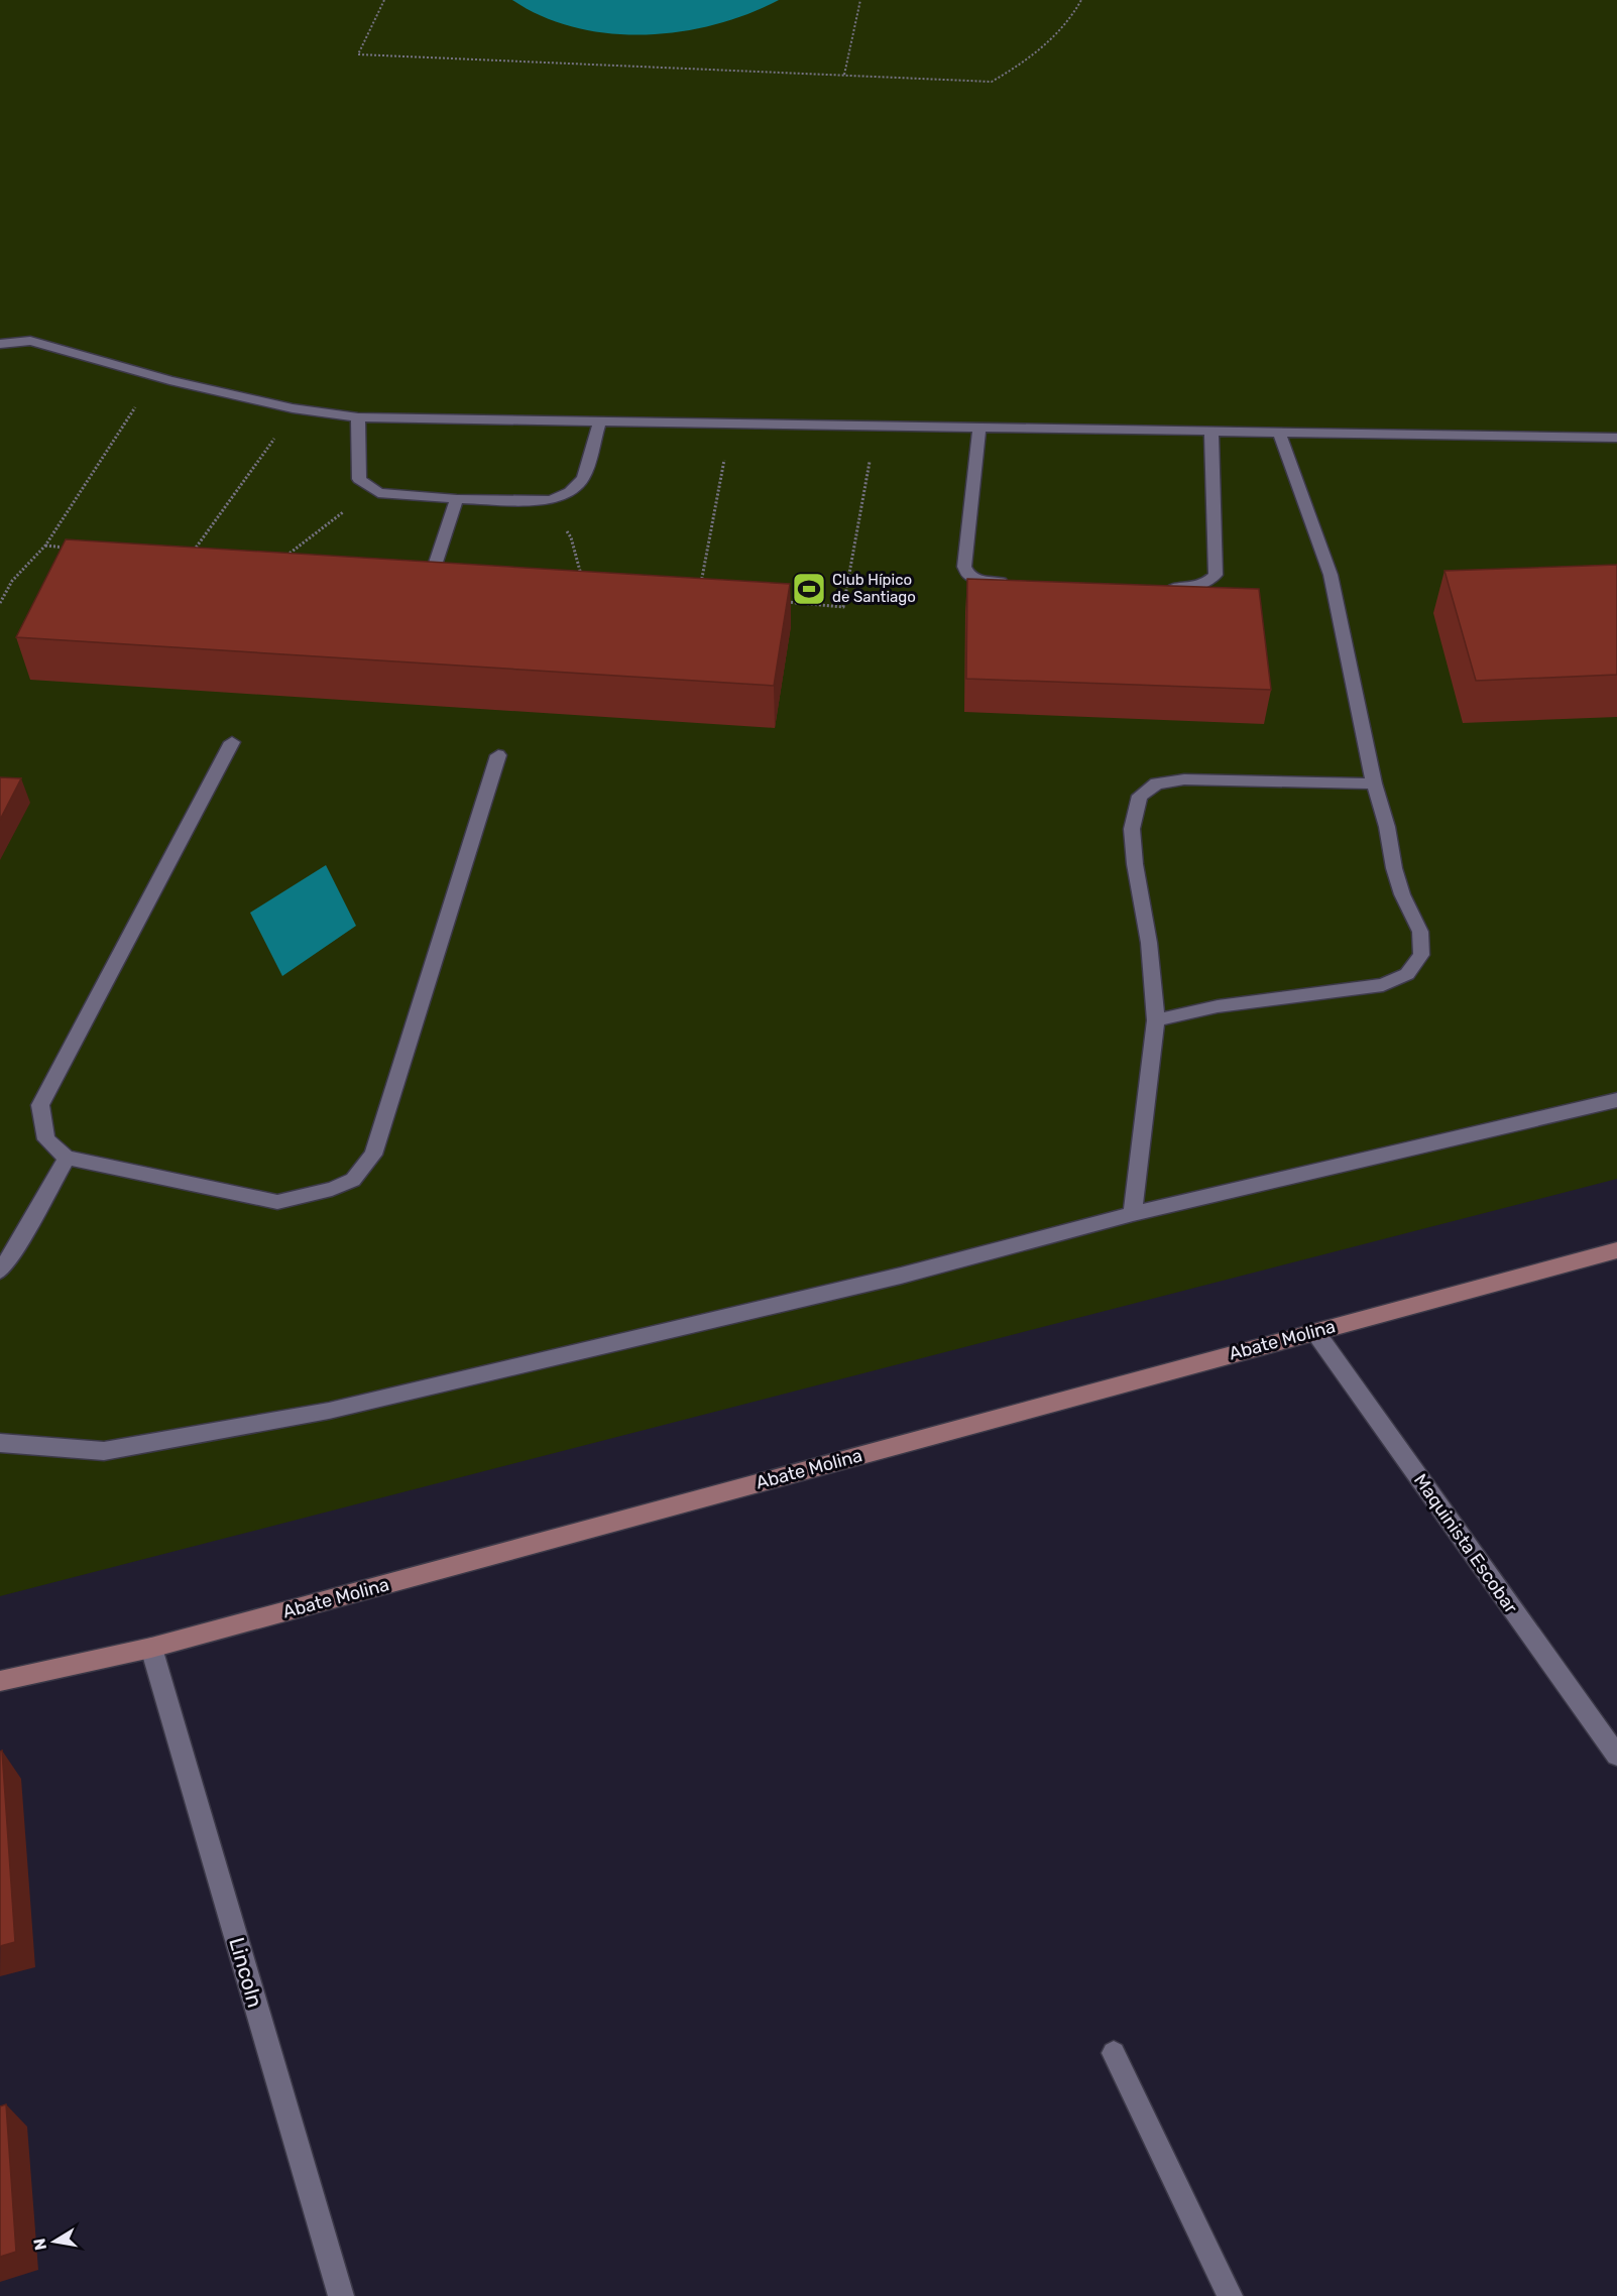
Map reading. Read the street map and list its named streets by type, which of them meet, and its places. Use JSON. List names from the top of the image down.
{
  "streets": {
    "main road": ["Abate Molina"],
    "street": ["Maquinista Escobar", "Lincoln"]
  },
  "crossings": [
    ["Abate Molina", "Maquinista Escobar"],
    ["Abate Molina", "Lincoln"]
  ],
  "places": {
    "sports": ["Club Hípico de Santiago"]
  },
  "north": "left"
}
